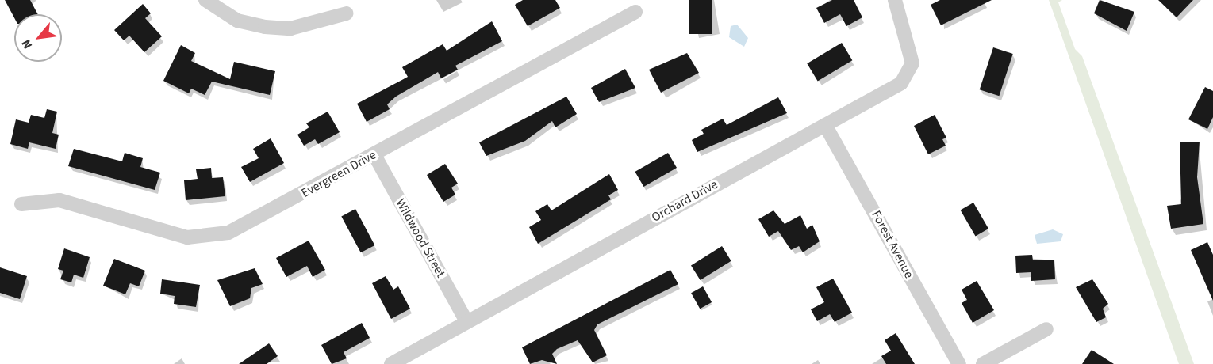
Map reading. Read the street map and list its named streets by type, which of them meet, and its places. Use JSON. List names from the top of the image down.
{
  "streets": {
    "street": [
      "Evergreen Drive",
      "Orchard Drive",
      "Wildwood Street",
      "Forest Avenue"
    ]
  },
  "crossings": [
    ["Evergreen Drive", "Wildwood Street"],
    ["Orchard Drive", "Wildwood Street"],
    ["Orchard Drive", "Forest Avenue"]
  ],
  "north": "bottom left"
}
